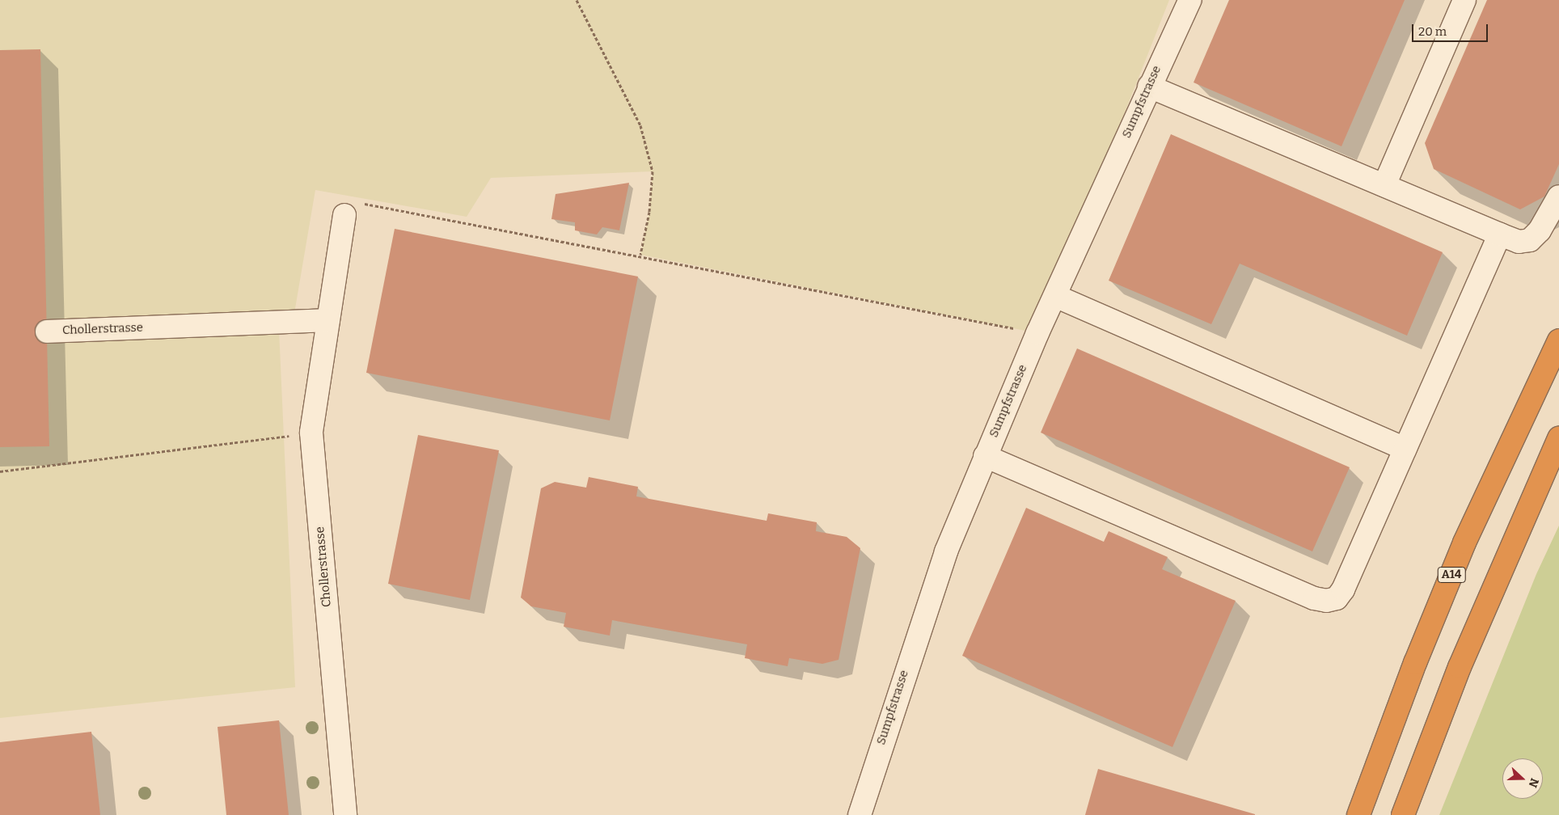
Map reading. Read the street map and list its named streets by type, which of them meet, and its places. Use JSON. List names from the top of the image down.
{
  "streets": {
    "highway": ["A14"],
    "street": ["Sumpfstrasse", "Chollerstrasse"]
  },
  "scale_bar": "20 m",
  "north": "right"
}
